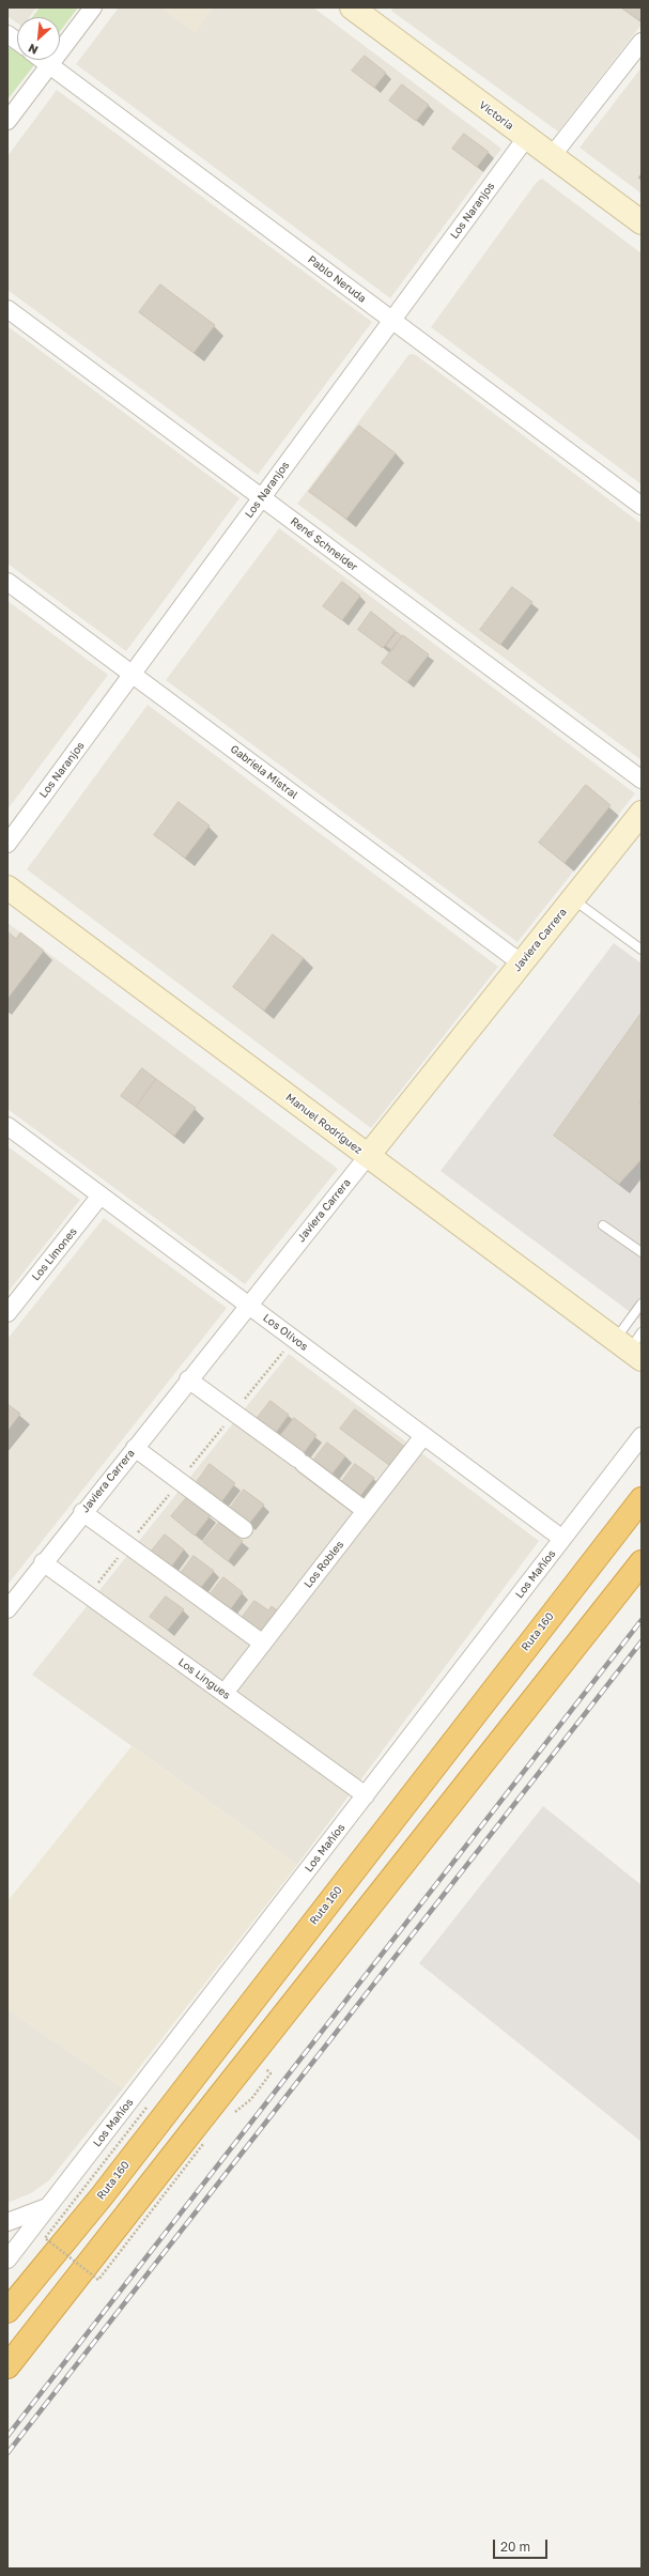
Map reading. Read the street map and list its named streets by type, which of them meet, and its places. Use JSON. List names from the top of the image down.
{
  "streets": {
    "highway": ["Ruta 160"],
    "street": [
      "Victoria",
      "Los Naranjos",
      "Pablo Neruda",
      "René Schneider",
      "Gabriela Mistral",
      "Javiera Carrera",
      "Manuel Rodríguez",
      "Los Limones",
      "Los Olivos",
      "Los Robles",
      "Los Mañíos",
      "Los Lingues"
    ]
  },
  "crossings": [
    ["Victoria", "Los Naranjos"],
    ["Los Naranjos", "Pablo Neruda"],
    ["Los Naranjos", "René Schneider"],
    ["Los Naranjos", "Gabriela Mistral"],
    ["Gabriela Mistral", "Javiera Carrera"],
    ["Javiera Carrera", "Manuel Rodríguez"],
    ["Javiera Carrera", "Los Olivos"],
    ["Javiera Carrera", "Los Lingues"],
    ["Los Limones", "Los Olivos"],
    ["Los Olivos", "Los Robles"],
    ["Los Olivos", "Los Mañíos"],
    ["Los Robles", "Los Lingues"],
    ["Los Mañíos", "Los Lingues"]
  ],
  "scale_bar": "20 m",
  "north": "bottom left"
}
